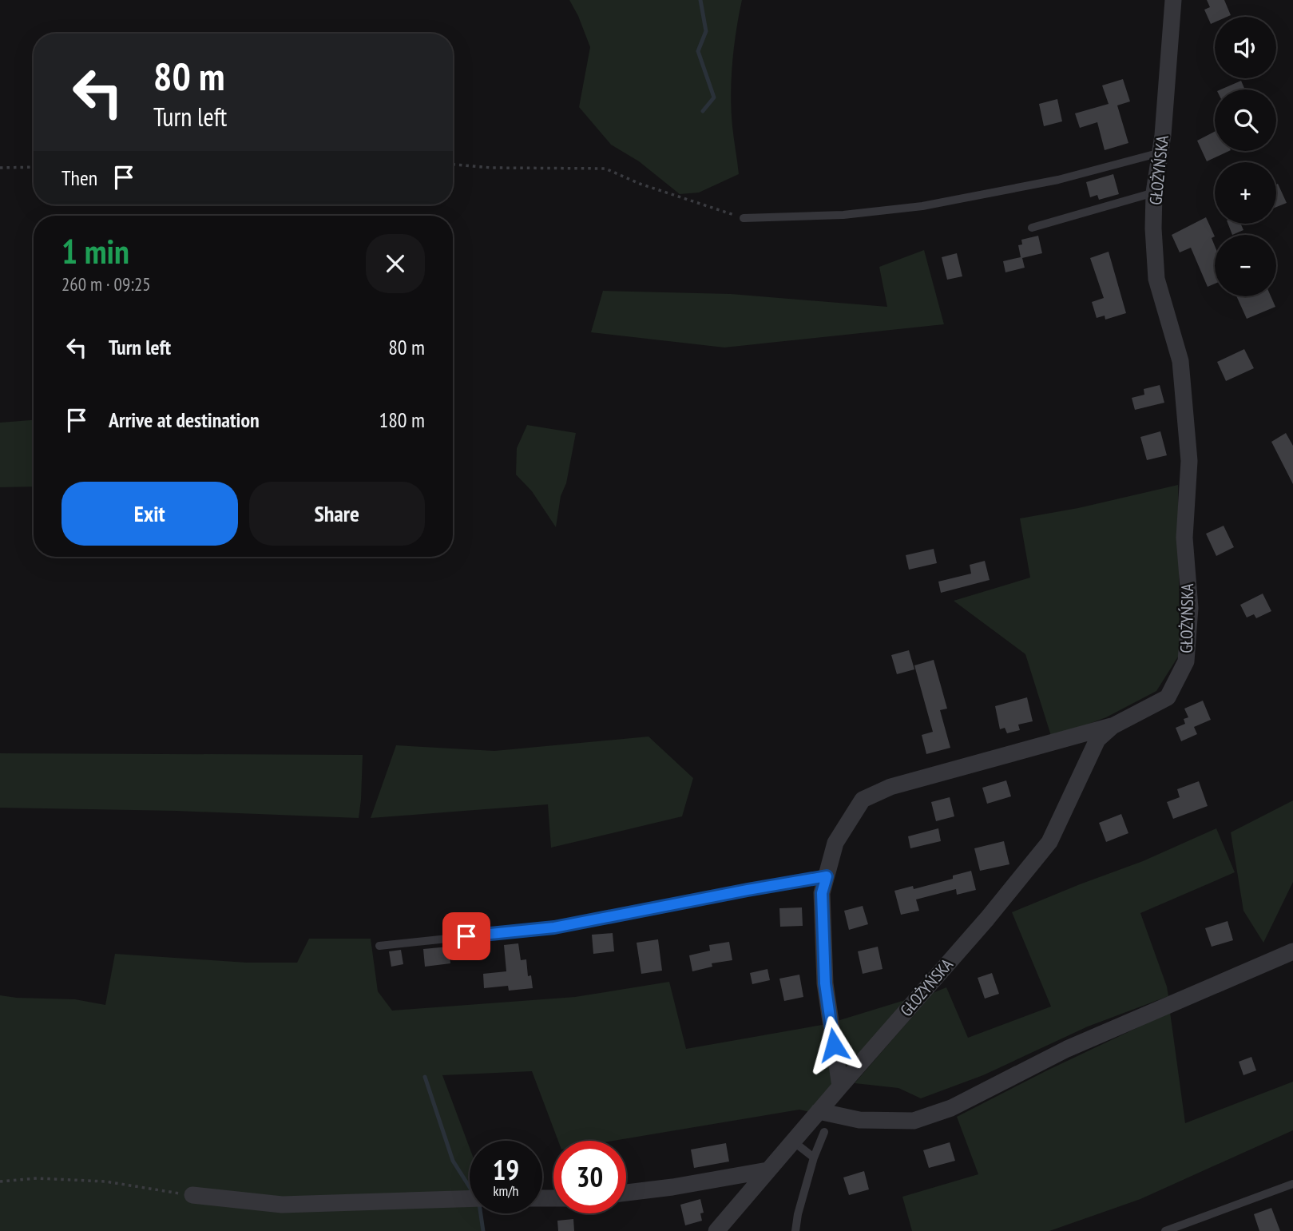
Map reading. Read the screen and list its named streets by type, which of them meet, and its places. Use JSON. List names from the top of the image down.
{
  "streets": {
    "street": ["GŁOŻYŃSKA"]
  },
  "page": {
    "map_buttons": ["+", "−"],
    "turn": ["80 m", "Turn left"],
    "then": "Then",
    "heading": ["1 min", "260 m · 09:25"],
    "list": [
      {
        "name": "Turn left",
        "value": "80 m"
      },
      {
        "name": "Arrive at destination",
        "value": "180 m"
      }
    ],
    "buttons": ["Exit", "Share"],
    "speed": "19 km/h",
    "limit": "30"
  }
}
